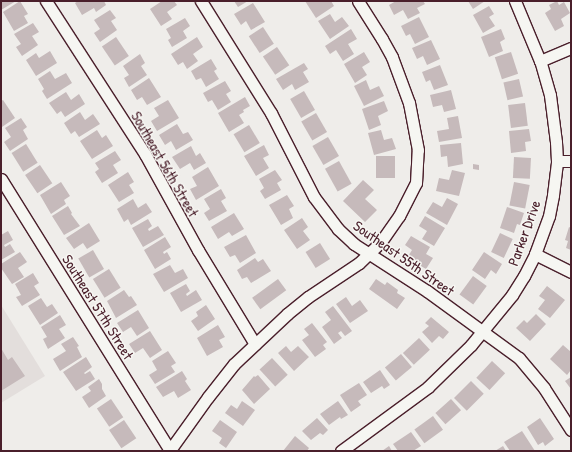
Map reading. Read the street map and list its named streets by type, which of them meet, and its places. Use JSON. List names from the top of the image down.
{
  "streets": {
    "street": [
      "Southeast 56th Street",
      "Parker Drive",
      "Southeast 55th Street",
      "Southeast 57th Street"
    ]
  },
  "crossings": [
    ["Parker Drive", "Southeast 55th Street"]
  ]
}
